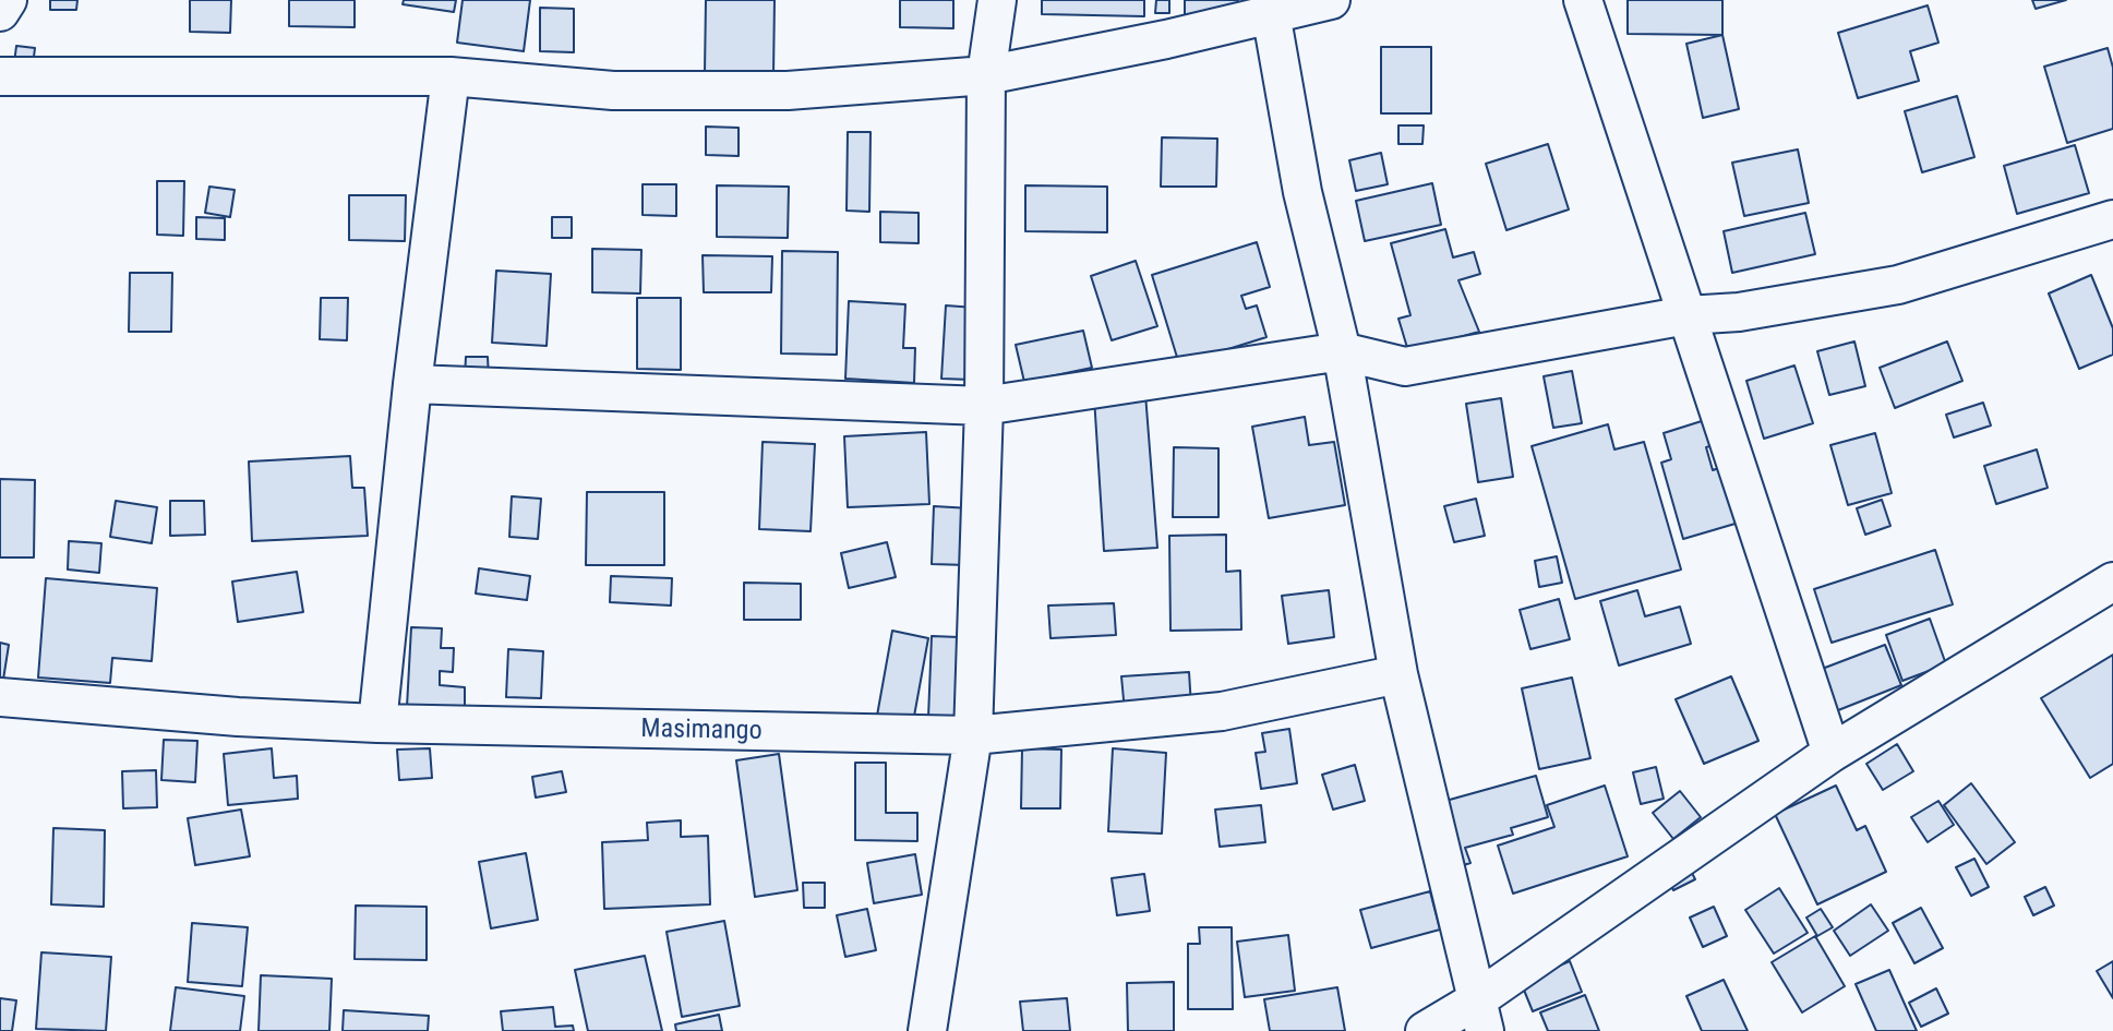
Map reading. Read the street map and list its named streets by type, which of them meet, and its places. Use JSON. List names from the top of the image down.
{
  "streets": {
    "street": ["Masimango"]
  }
}
